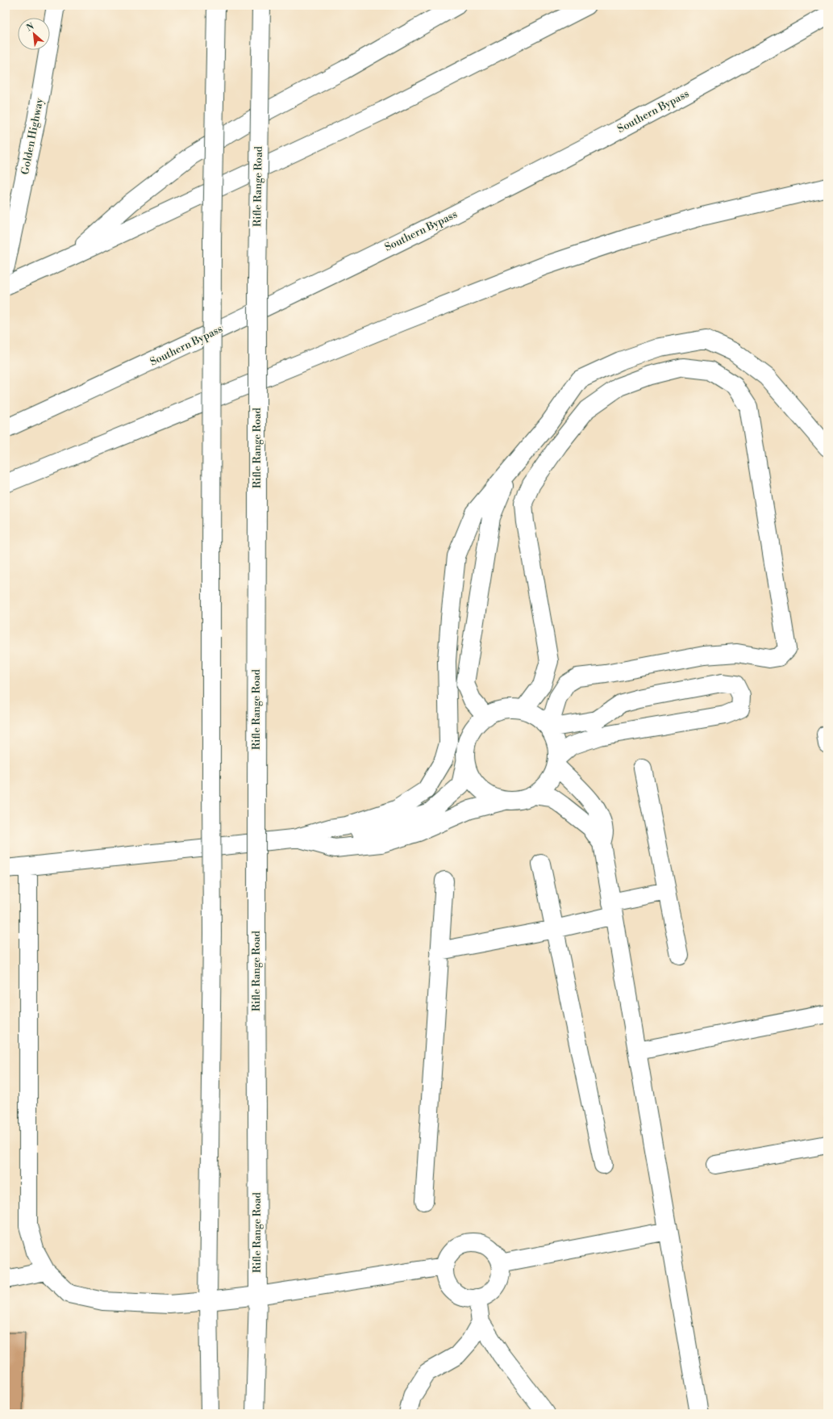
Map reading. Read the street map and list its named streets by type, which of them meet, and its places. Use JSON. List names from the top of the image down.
{
  "streets": {
    "main road": ["Southern Bypass", "Golden Highway", "Rifle Range Road"]
  },
  "north": "top left"
}
